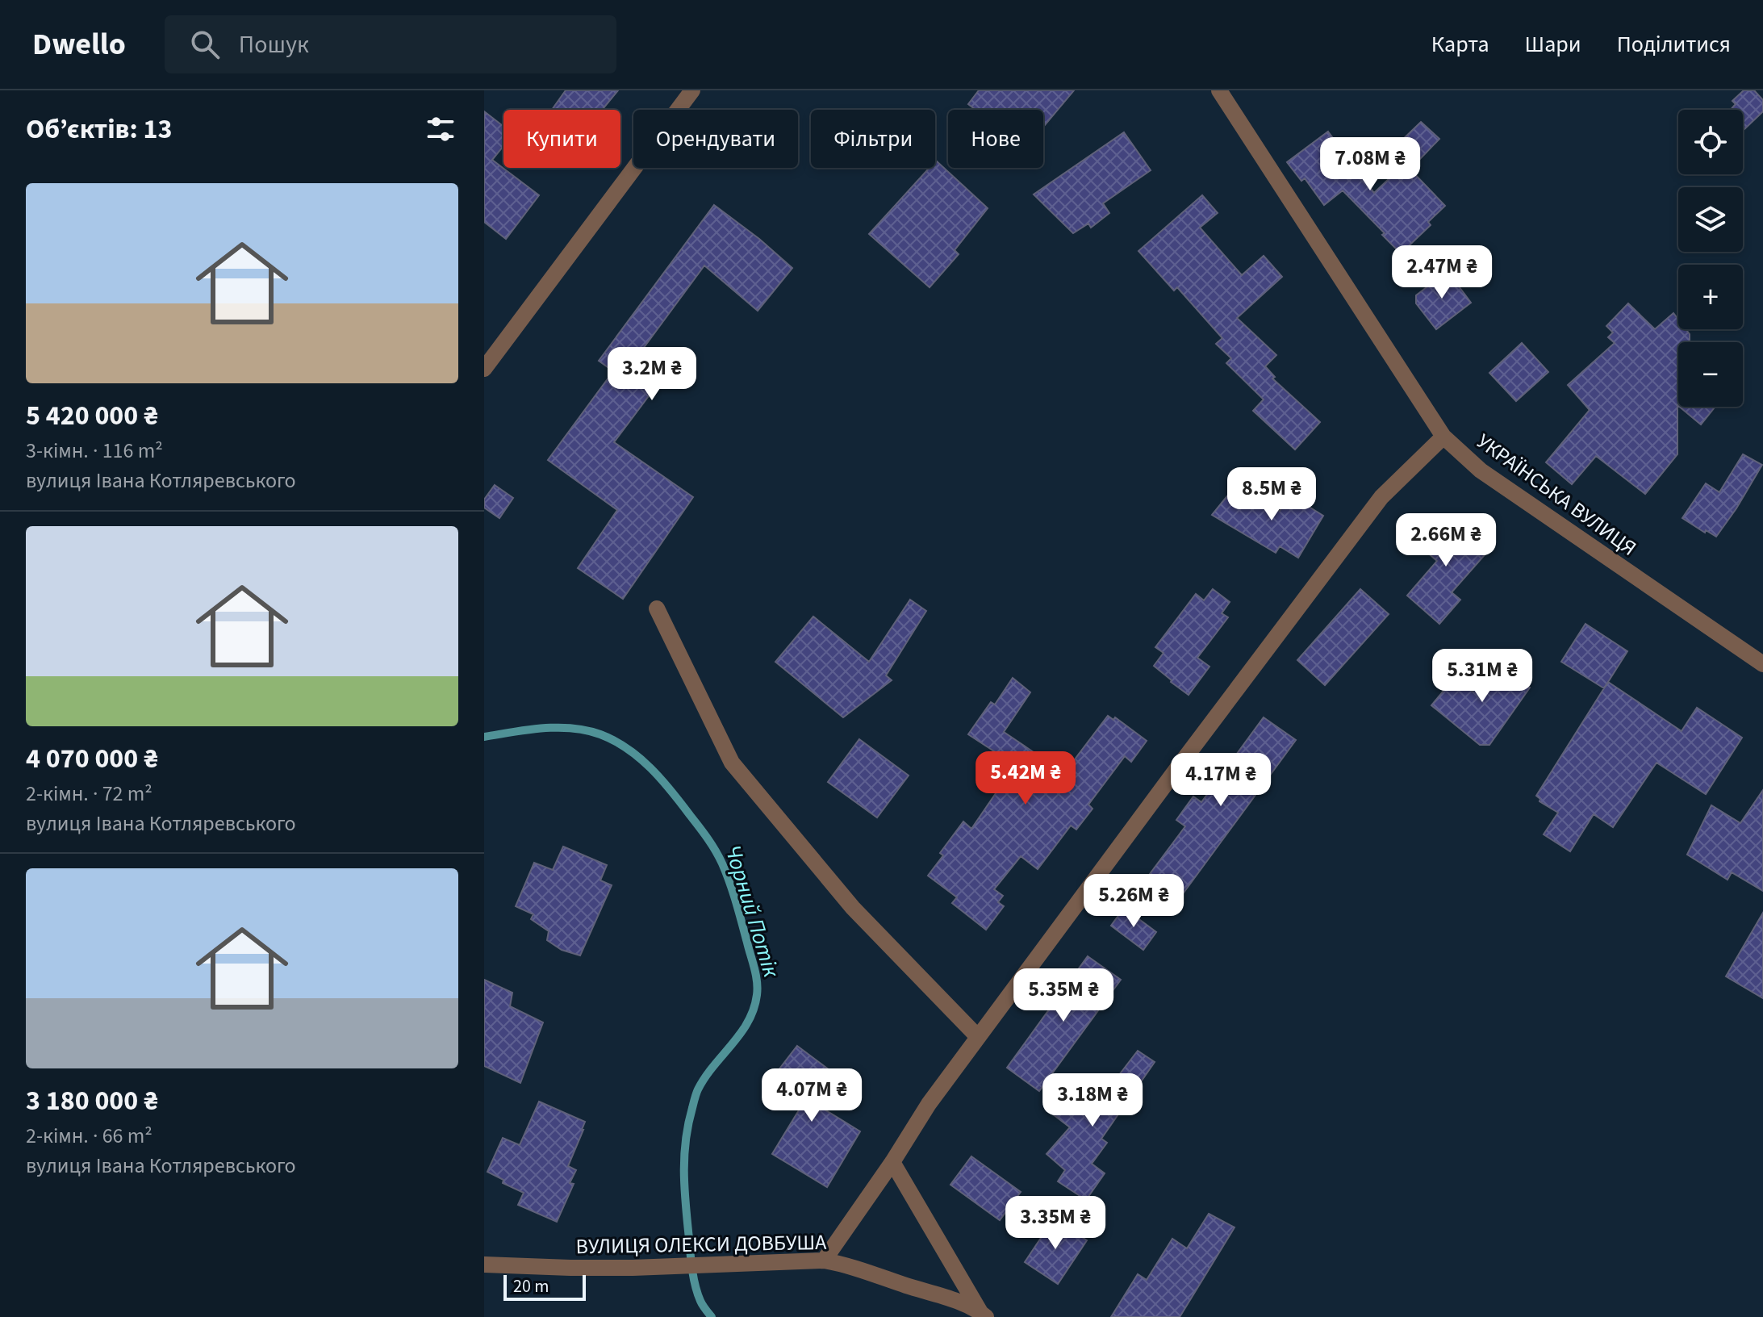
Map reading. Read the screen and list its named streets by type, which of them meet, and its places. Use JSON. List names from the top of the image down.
{
  "streets": {
    "street": ["УКРАЇНСЬКА ВУЛИЦЯ", "ВУЛИЦЯ ОЛЕКСИ ДОВБУША"]
  },
  "water": ["Чорний Потік"],
  "scale_bar": "20 m",
  "page": {
    "header": "Dwello",
    "search": "Пошук",
    "nav": ["Карта", "Шари", "Поділитися"],
    "heading": "Об’єктів: 13",
    "map_buttons": ["+", "−"],
    "chip": [
      "Купити",
      "Орендувати",
      "Фільтри",
      "Нове"
    ],
    "price": [
      "7.08M ₴",
      "2.47M ₴",
      "3.2M ₴",
      "8.5M ₴",
      "2.66M ₴",
      "5.31M ₴",
      "5.42M ₴",
      "4.17M ₴",
      "5.26M ₴",
      "5.35M ₴",
      "4.07M ₴",
      "3.18M ₴",
      "3.35M ₴"
    ],
    "list": [
      {
        "name": "5 420 000 ₴",
        "note": "3-кімн. · 116 m² · вулиця Івана Котляревського"
      },
      {
        "name": "4 070 000 ₴",
        "note": "2-кімн. · 72 m² · вулиця Івана Котляревського"
      },
      {
        "name": "3 180 000 ₴",
        "note": "2-кімн. · 66 m² · вулиця Івана Котляревського"
      }
    ],
    "scale": "20 m"
  }
}
